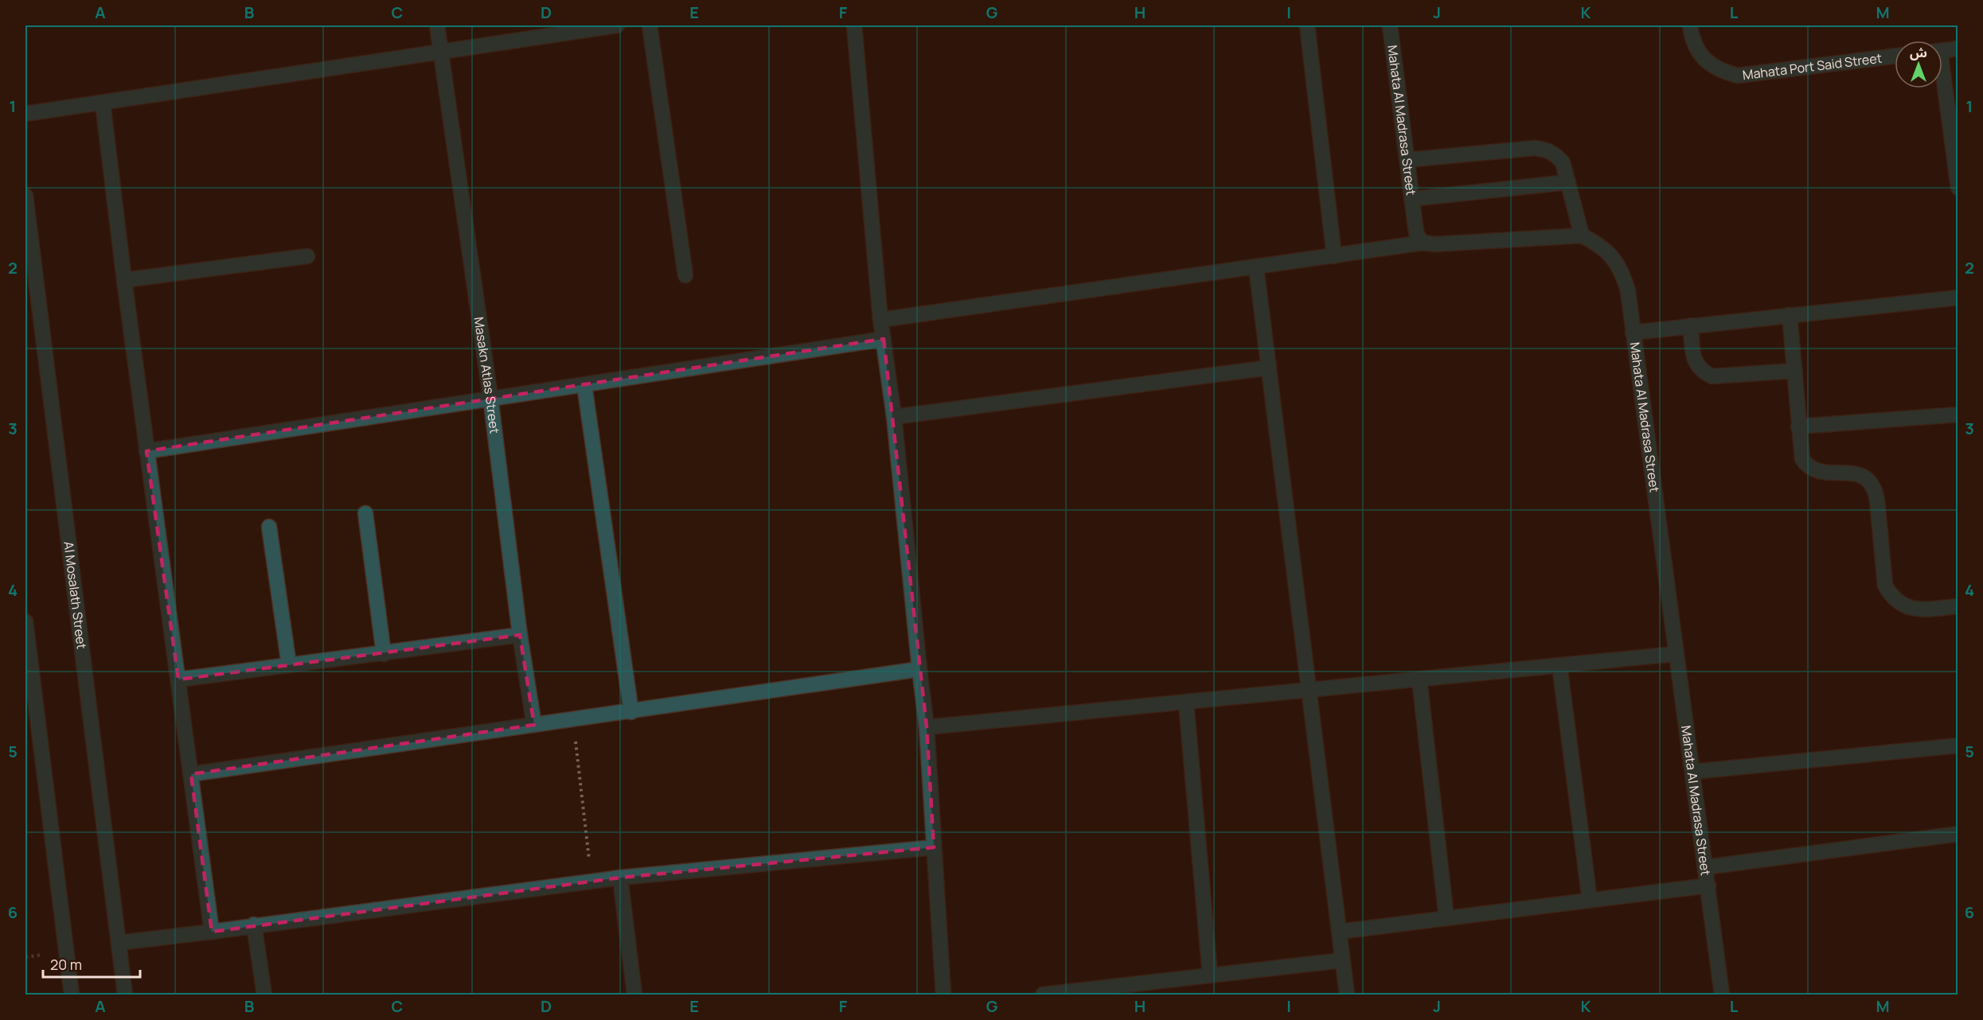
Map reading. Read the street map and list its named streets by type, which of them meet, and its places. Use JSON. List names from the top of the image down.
{
  "streets": {
    "street": [
      "Mahata Port Said Street",
      "Mahata Al Madrasa Street",
      "Masakn Atlas Street",
      "Al Mosalath Street"
    ]
  },
  "scale_bar": "20 m",
  "north": "top",
  "grid": {
    "columns": [
      "A",
      "B",
      "C",
      "D",
      "E",
      "F",
      "G",
      "H",
      "I",
      "J",
      "K",
      "L",
      "M"
    ],
    "rows": [
      "1",
      "2",
      "3",
      "4",
      "5",
      "6"
    ]
  }
}
